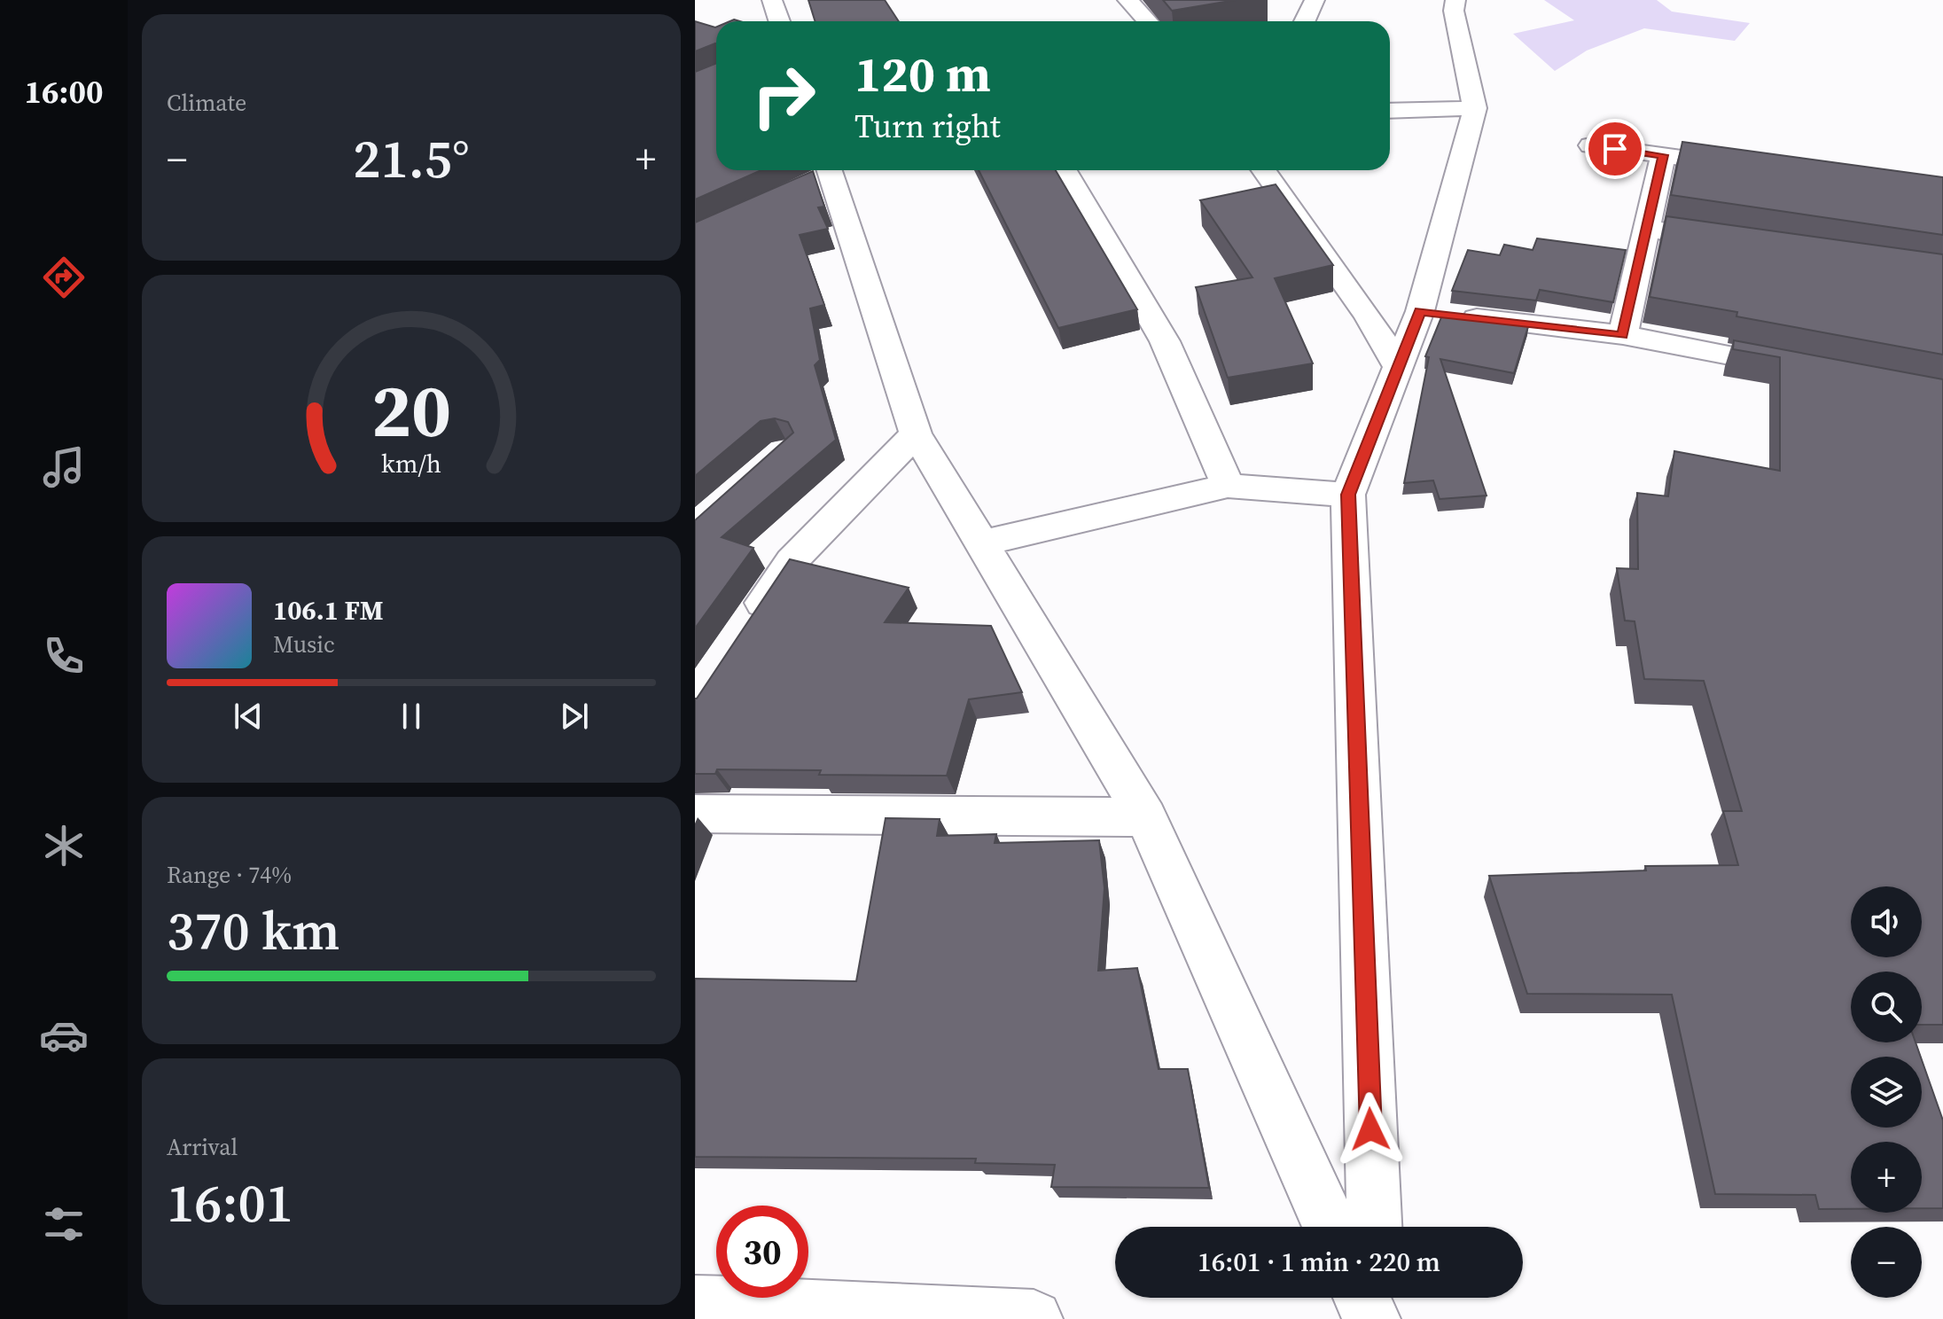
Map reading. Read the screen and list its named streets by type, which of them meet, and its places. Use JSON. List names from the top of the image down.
{
  "page": {
    "tabs": "16:00",
    "tile": [
      "Climate",
      ["Range · 74%", "370 km"],
      ["Arrival", "16:01"]
    ],
    "turn": ["120 m", "Turn right"],
    "heat": ["−", "21.5°", "+"],
    "song": ["106.1 FM", "Music"],
    "map_buttons": ["+", "−"],
    "limit": "30",
    "trip": "16:01 · 1 min · 220 m",
    "gauge": ["20", "km/h"]
  }
}
